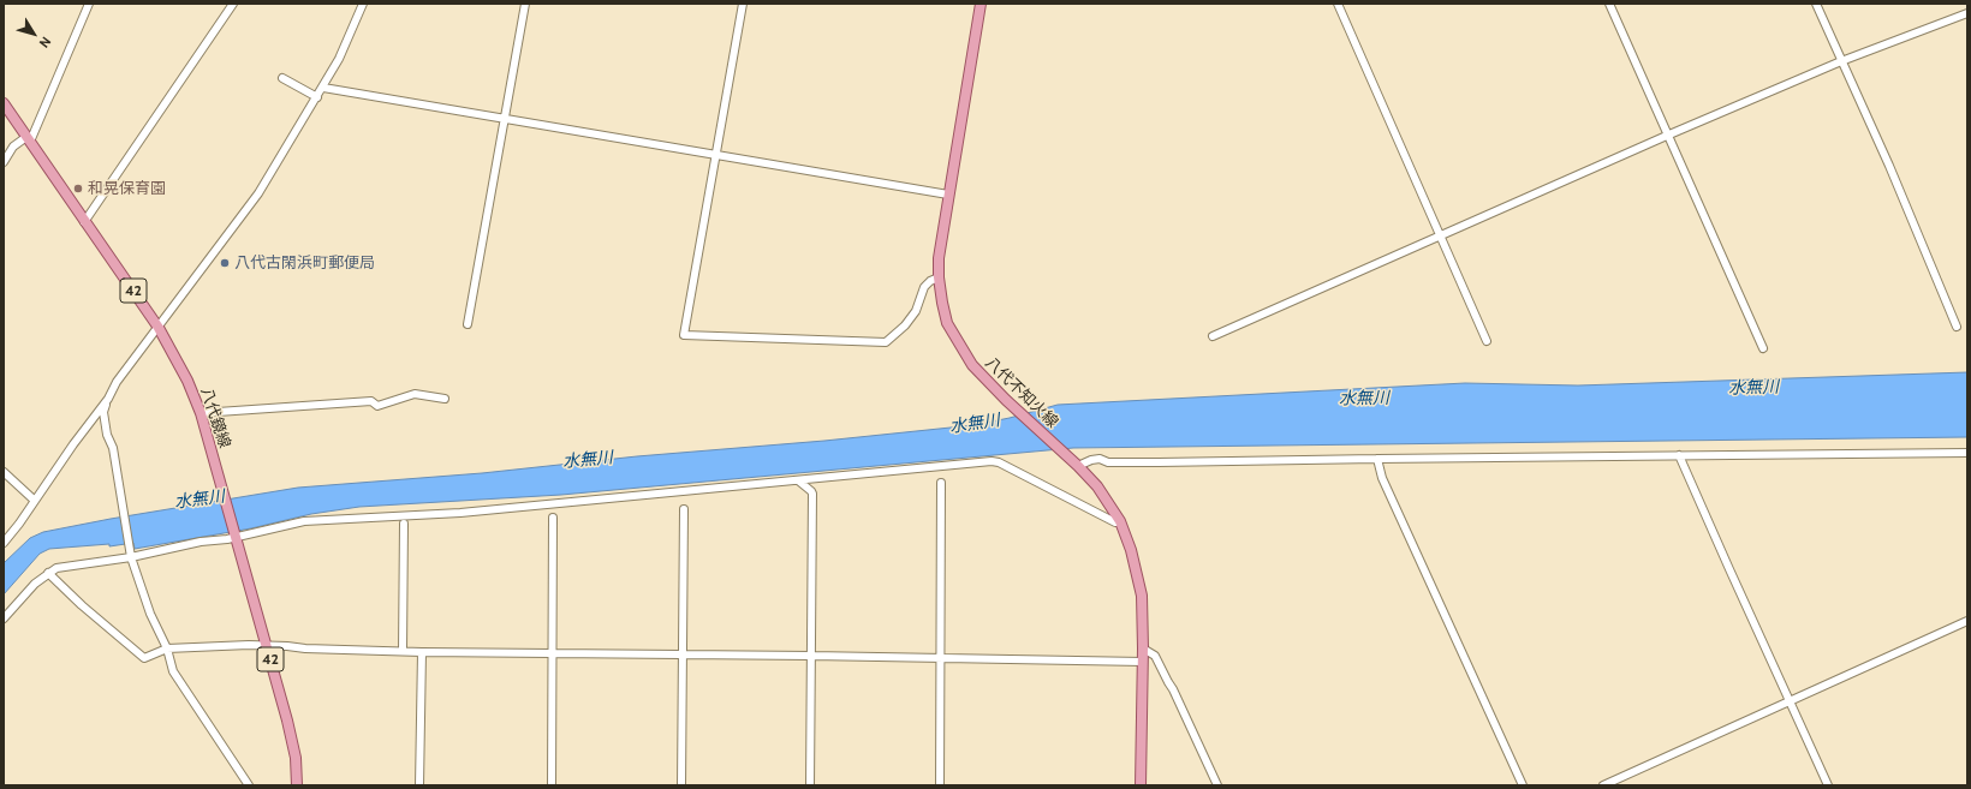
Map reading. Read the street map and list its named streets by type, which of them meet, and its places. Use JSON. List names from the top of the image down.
{
  "streets": {
    "main road": ["42", "八代不知火線", "八代鏡線"]
  },
  "water": ["水無川"],
  "places": ["和晃保育園", "八代古閑浜町郵便局"],
  "north": "bottom right"
}
